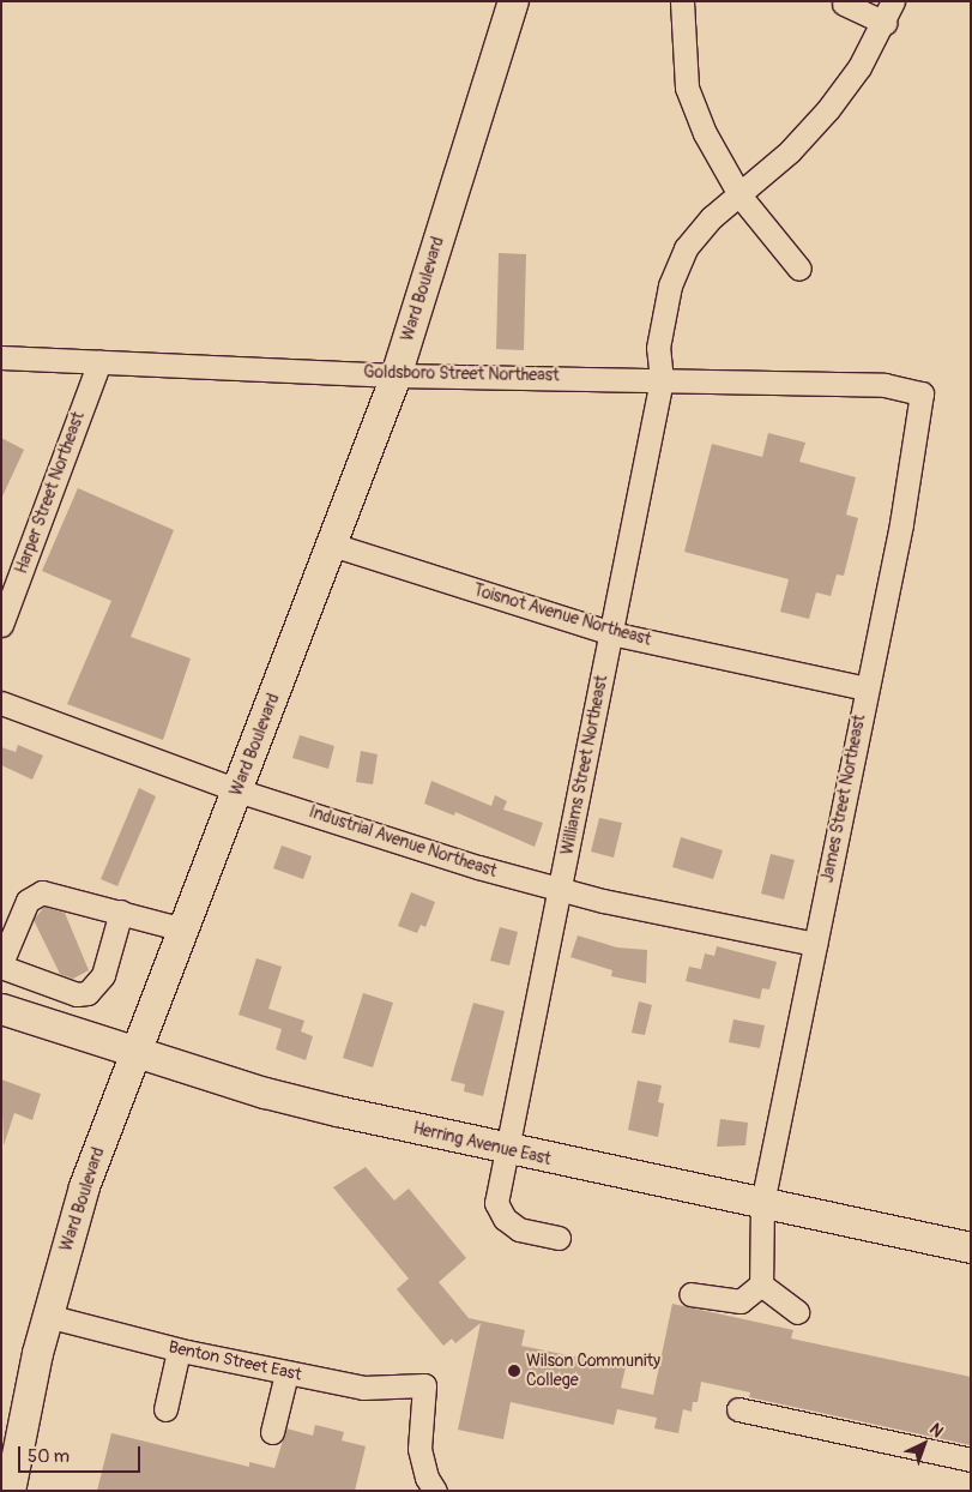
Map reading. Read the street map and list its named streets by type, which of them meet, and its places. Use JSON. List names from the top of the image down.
{
  "streets": {
    "main road": ["Ward Boulevard", "Herring Avenue East"],
    "street": [
      "Goldsboro Street Northeast",
      "Harper Street Northeast",
      "Toisnot Avenue Northeast",
      "Williams Street Northeast",
      "James Street Northeast",
      "Industrial Avenue Northeast",
      "Benton Street East"
    ]
  },
  "crossings": [
    ["Ward Boulevard", "Goldsboro Street Northeast"],
    ["Ward Boulevard", "Toisnot Avenue Northeast"],
    ["Ward Boulevard", "Industrial Avenue Northeast"],
    ["Ward Boulevard", "Herring Avenue East"],
    ["Ward Boulevard", "Benton Street East"],
    ["Goldsboro Street Northeast", "Harper Street Northeast"],
    ["Goldsboro Street Northeast", "Williams Street Northeast"],
    ["Goldsboro Street Northeast", "James Street Northeast"],
    ["Toisnot Avenue Northeast", "Williams Street Northeast"],
    ["Toisnot Avenue Northeast", "James Street Northeast"],
    ["Williams Street Northeast", "Industrial Avenue Northeast"],
    ["Williams Street Northeast", "Herring Avenue East"],
    ["James Street Northeast", "Industrial Avenue Northeast"],
    ["James Street Northeast", "Herring Avenue East"]
  ],
  "places": ["Wilson Community College"],
  "scale_bar": "50 m",
  "north": "top right"
}
